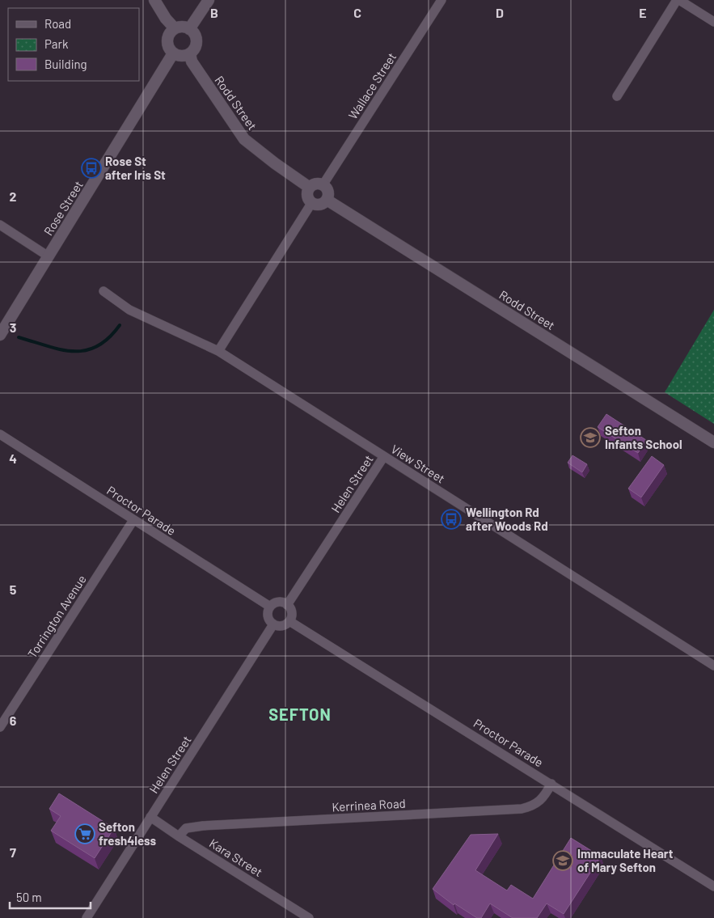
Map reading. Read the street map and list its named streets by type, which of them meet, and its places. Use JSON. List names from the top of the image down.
{
  "streets": {
    "street": [
      "Wallace Street",
      "Rodd Street",
      "Rose Street",
      "View Street",
      "Helen Street",
      "Proctor Parade",
      "Torrington Avenue",
      "Kerrinea Road",
      "Kara Street"
    ]
  },
  "crossings": [
    ["Wallace Street", "Rodd Street"],
    ["Rodd Street", "Rose Street"],
    ["View Street", "Helen Street"],
    ["Helen Street", "Proctor Parade"],
    ["Helen Street", "Kara Street"],
    ["Proctor Parade", "Torrington Avenue"],
    ["Proctor Parade", "Kerrinea Road"],
    ["Kerrinea Road", "Kara Street"]
  ],
  "districts": ["SEFTON"],
  "places": {
    "bus stop": ["Rose St after Iris St", "Wellington Rd after Woods Rd"],
    "school or university": ["Sefton Infants School", "Immaculate Heart of Mary Sefton"],
    "supermarket": ["Sefton fresh4less"]
  },
  "legend": ["Road", "Park", "Building"],
  "scale_bar": "50 m",
  "grid": {
    "columns": [
      "B",
      "C",
      "D",
      "E"
    ],
    "rows": [
      "2",
      "3",
      "4",
      "5",
      "6",
      "7"
    ]
  }
}
